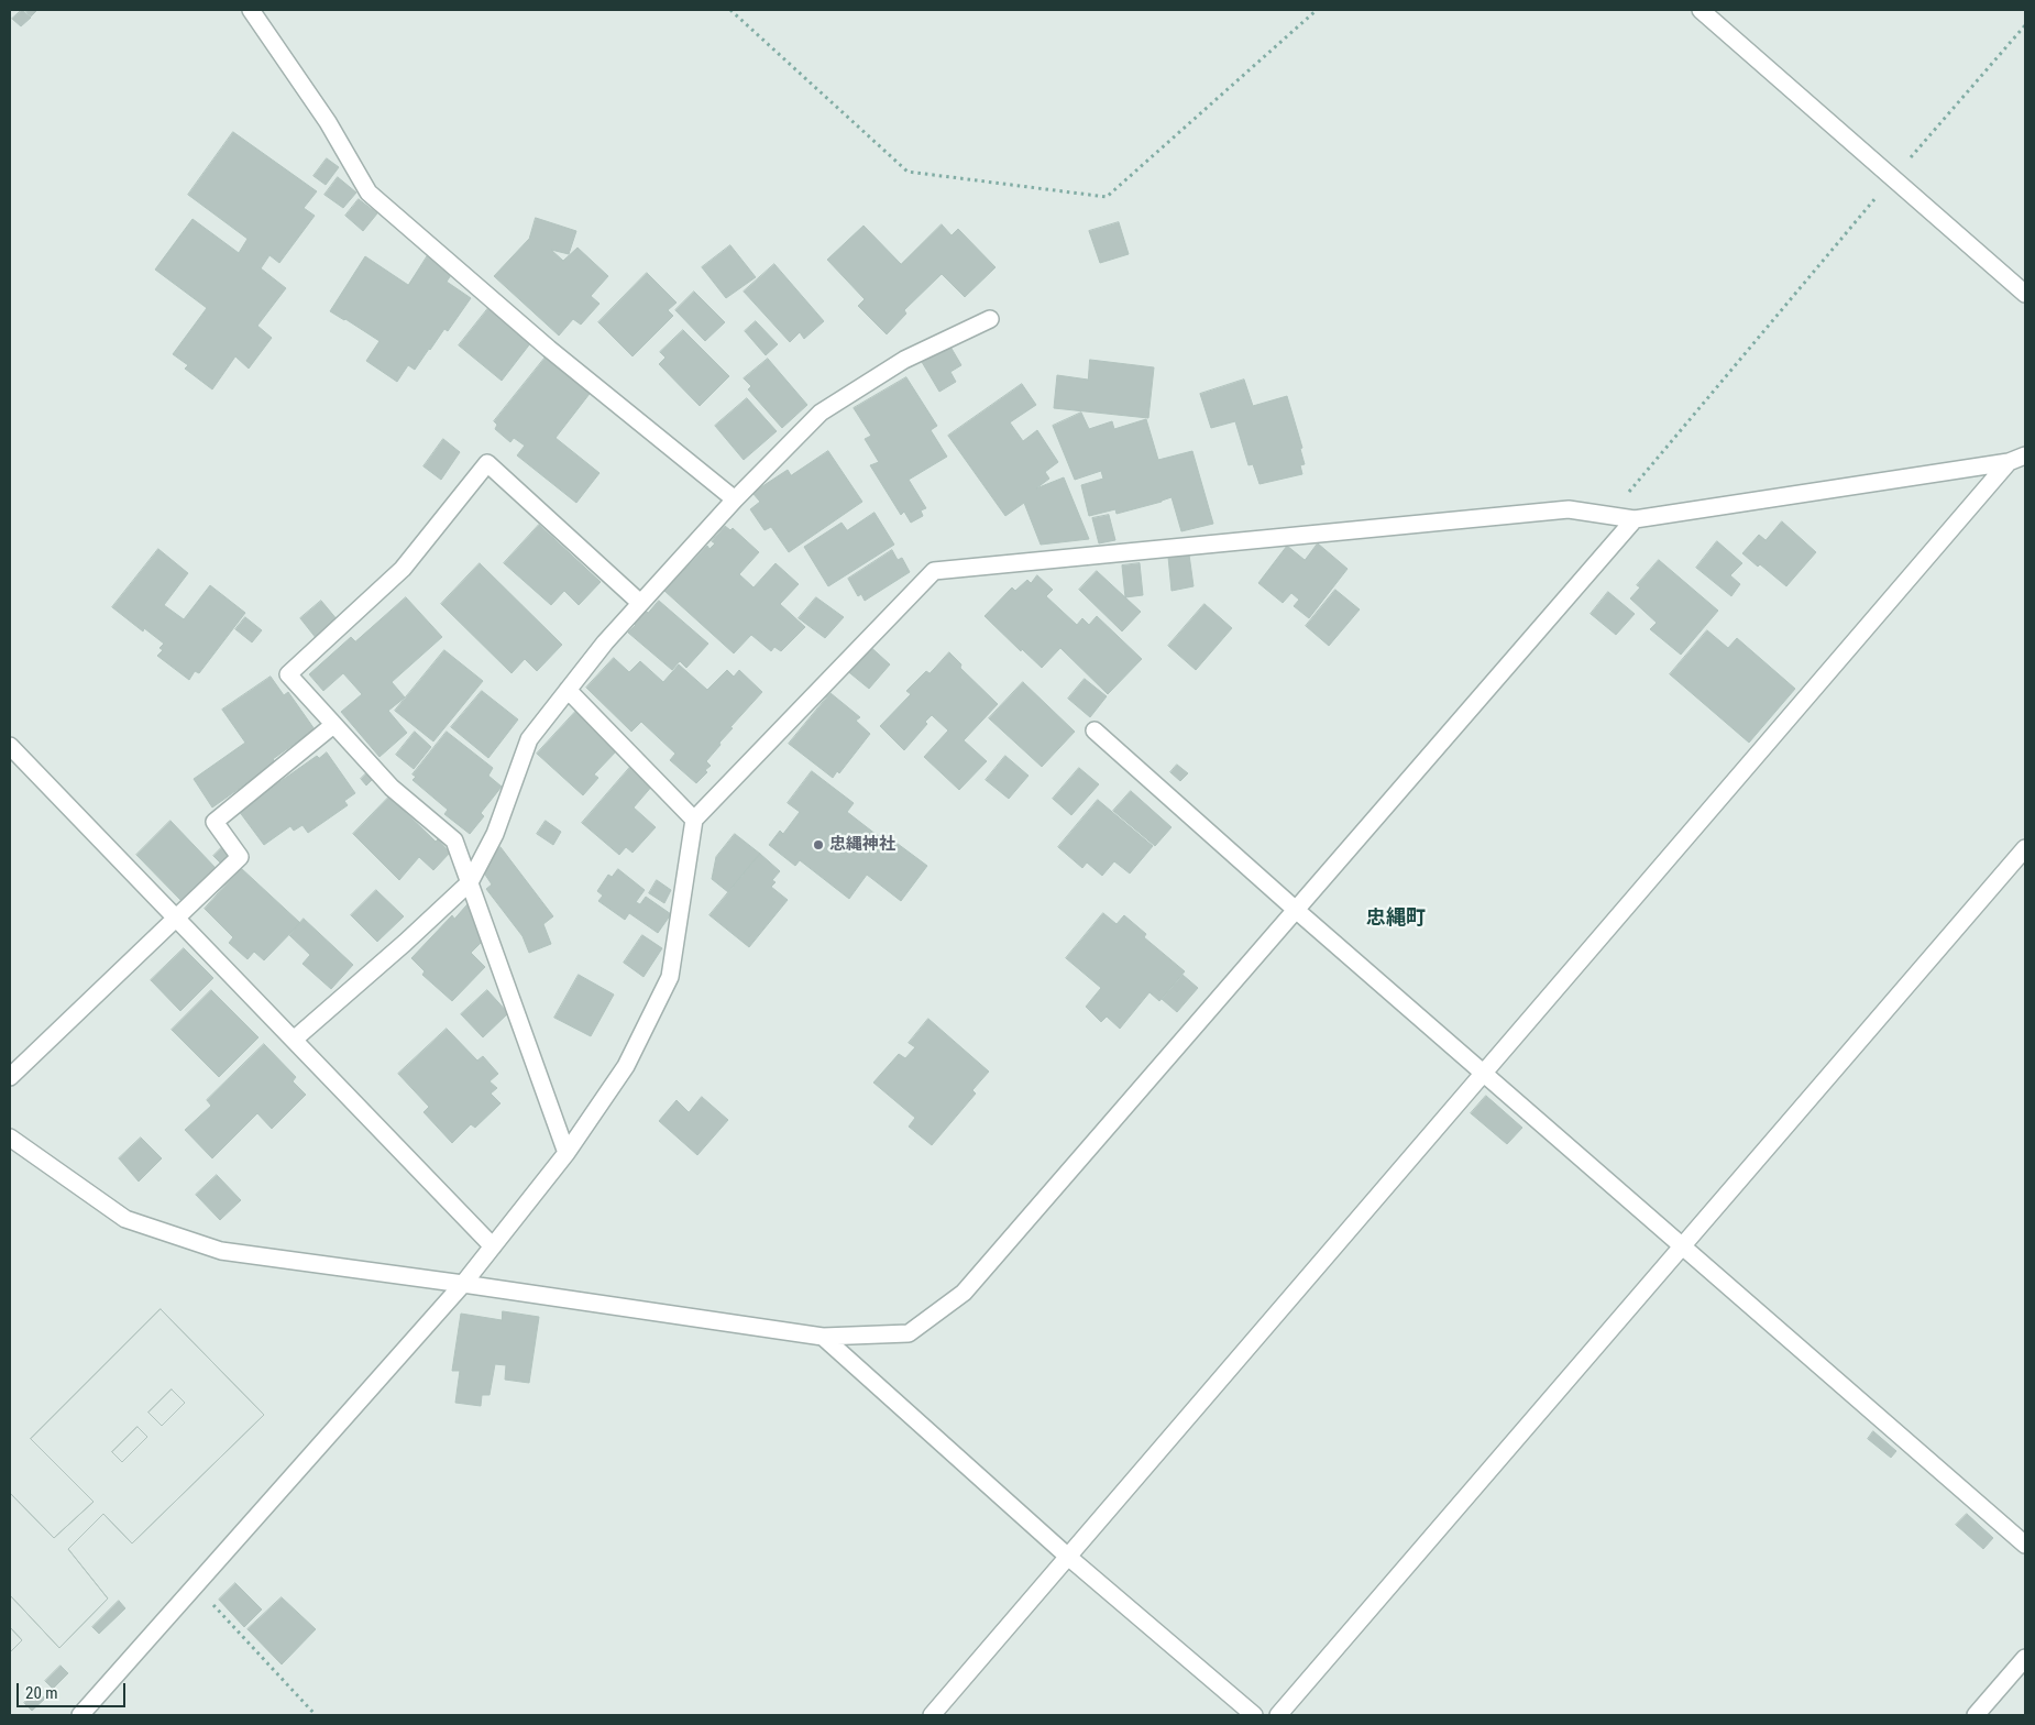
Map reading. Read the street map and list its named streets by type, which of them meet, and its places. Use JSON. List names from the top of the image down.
{
  "districts": ["忠縄町"],
  "places": ["忠縄神社"],
  "scale_bar": "20 m"
}
